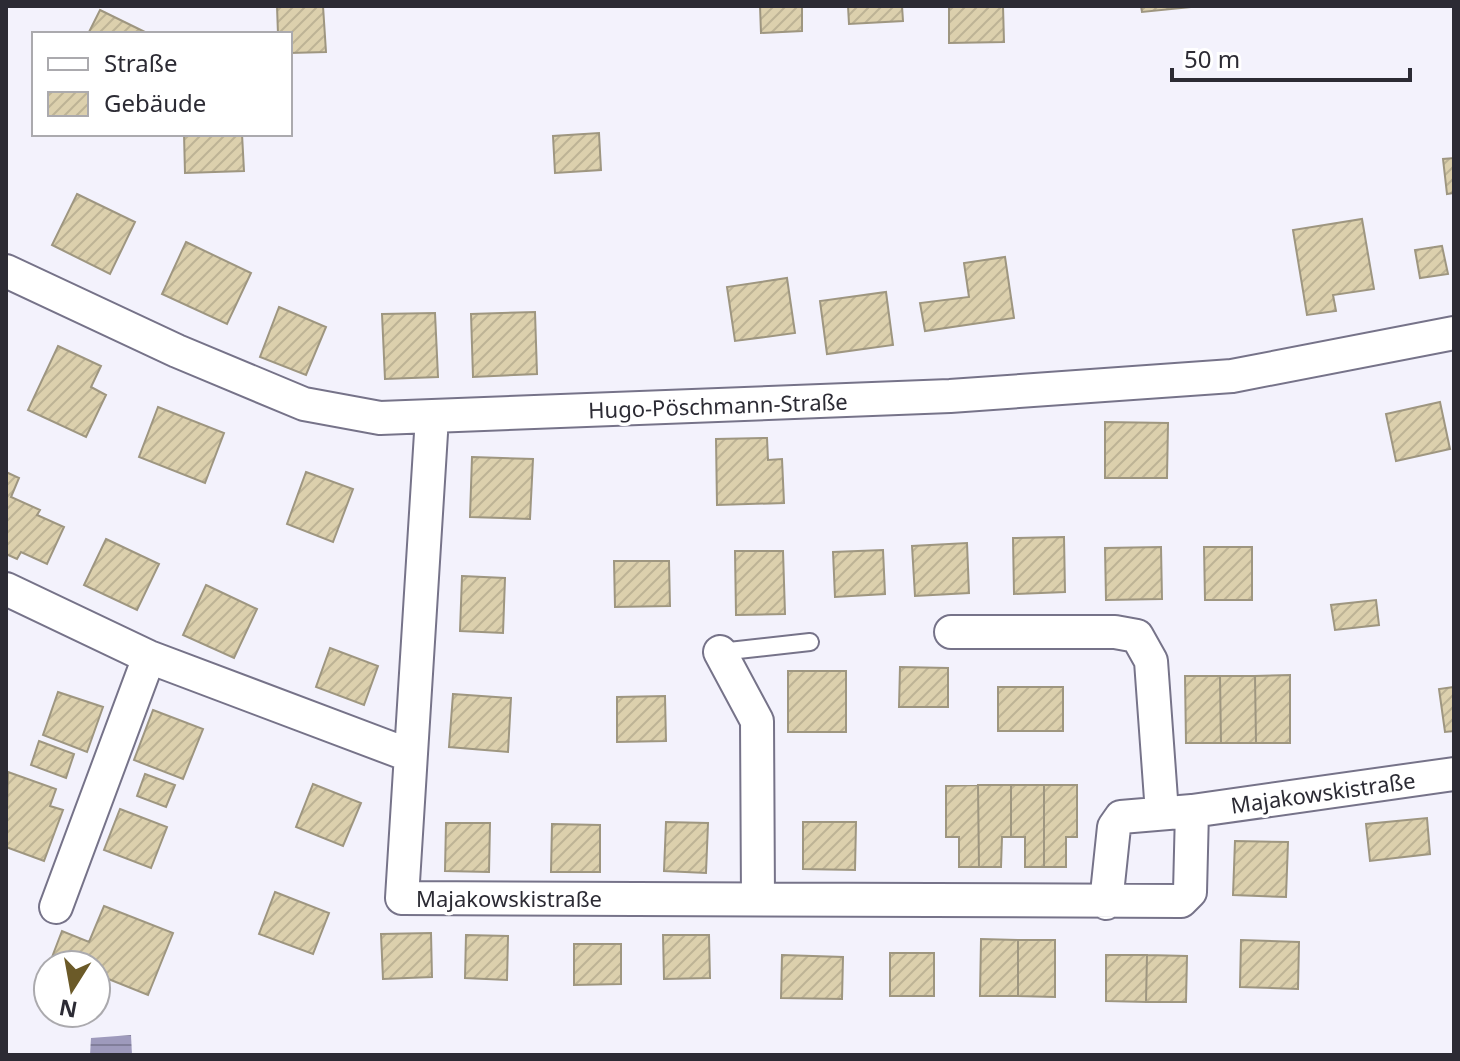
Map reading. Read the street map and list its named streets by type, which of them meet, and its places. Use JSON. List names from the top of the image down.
{
  "streets": {
    "street": ["Hugo-Pöschmann-Straße", "Majakowskistraße"]
  },
  "crossings": [
    ["Hugo-Pöschmann-Straße", "Majakowskistraße"]
  ],
  "legend": ["Straße", "Gebäude"],
  "scale_bar": "50 m",
  "north": "bottom"
}
